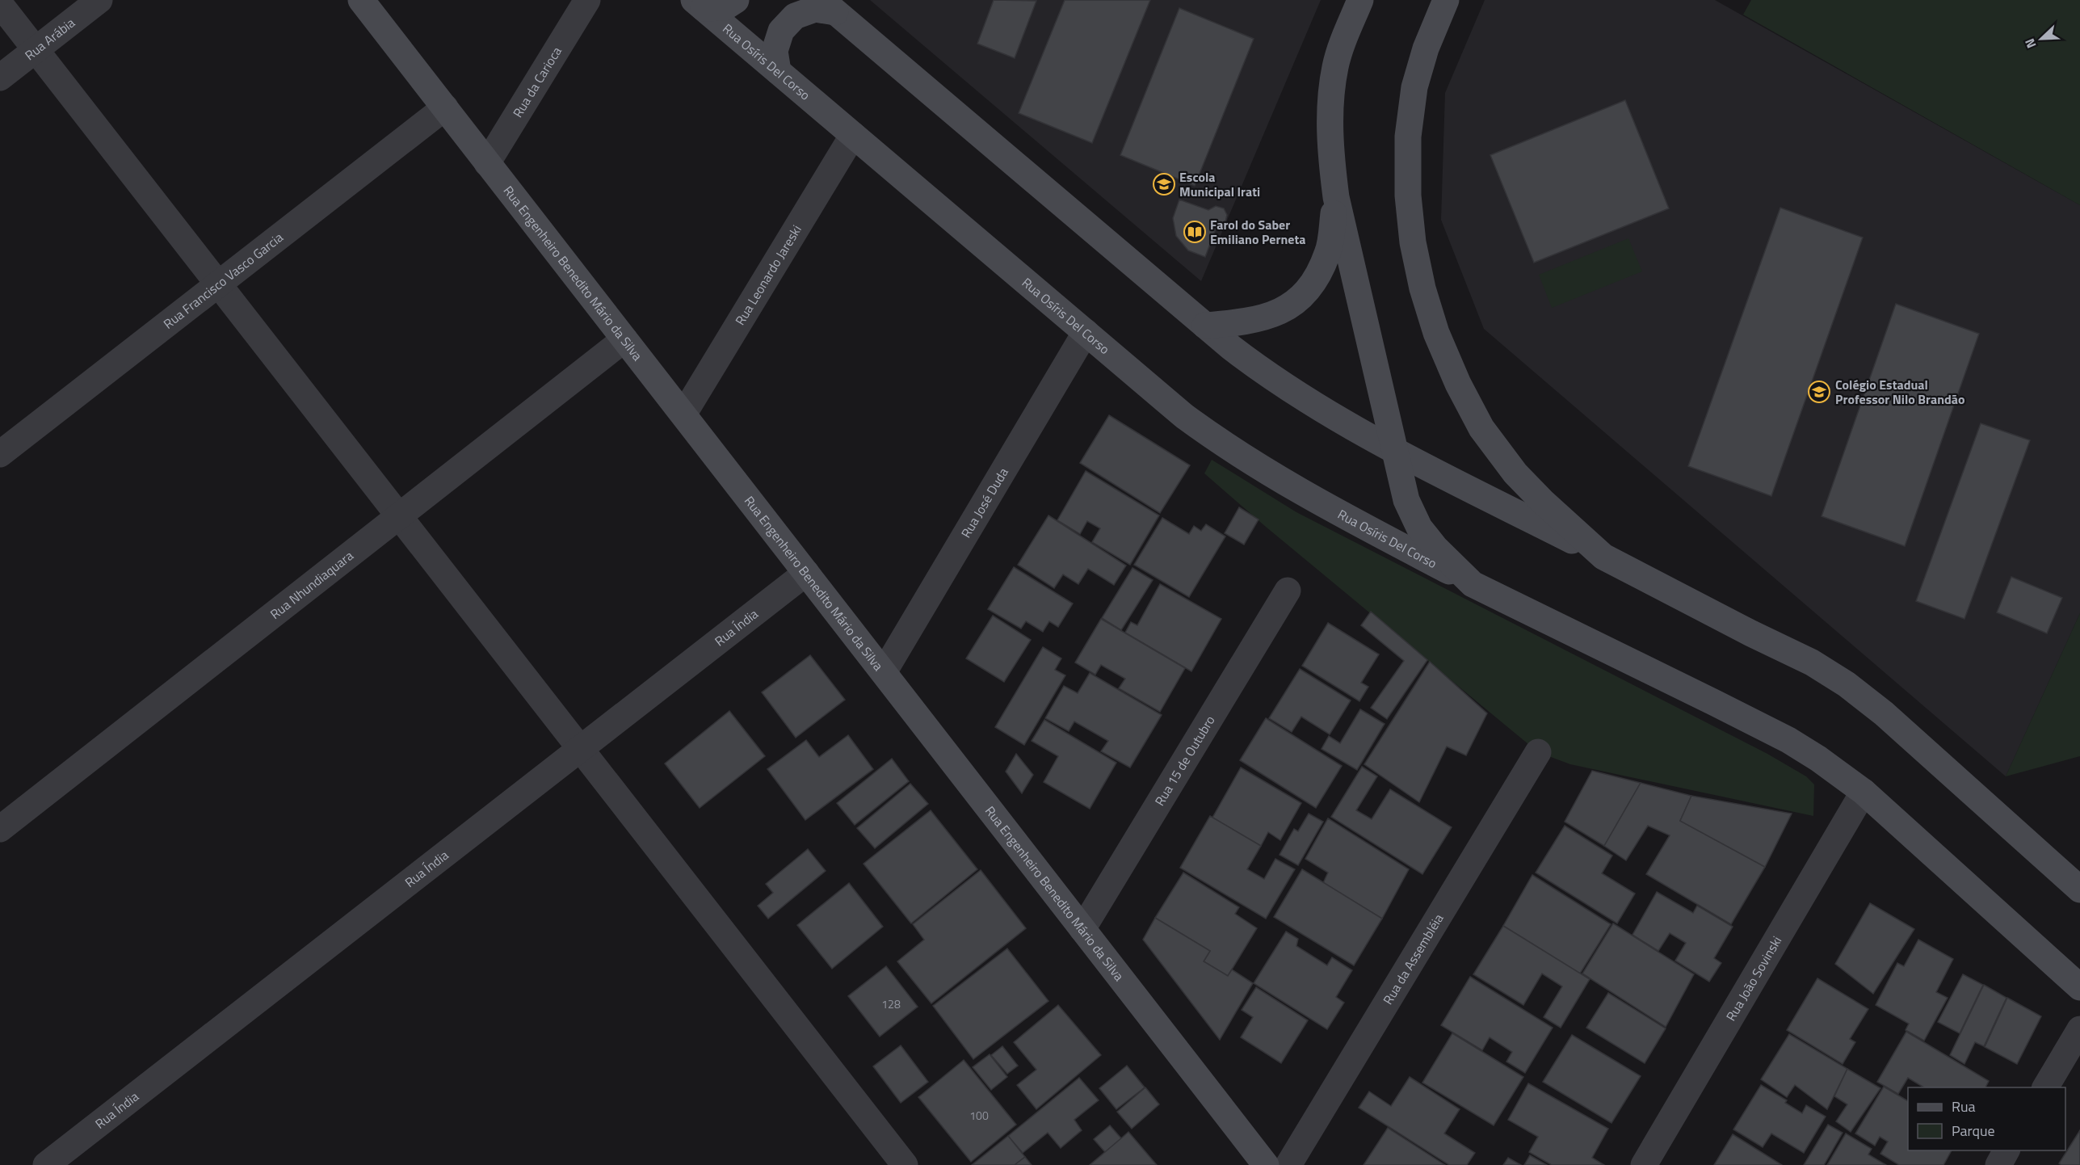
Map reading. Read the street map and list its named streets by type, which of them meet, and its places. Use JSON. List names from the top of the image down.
{
  "streets": {
    "main road": ["Rua Osíris Del Corso", "Rua Engenheiro Benedito Mário da Silva"],
    "street": [
      "Rua Arábia",
      "Rua da Carioca",
      "Rua Leonardo Jareski",
      "Rua Francisco Vasco Garcia",
      "Rua José Duda",
      "Rua Nhundiaquara",
      "Rua Índia",
      "Rua 15 de Outubro",
      "Rua da Assembléia",
      "Rua João Sovinski"
    ]
  },
  "crossings": [
    ["Rua Osíris Del Corso", "Rua Leonardo Jareski"],
    ["Rua Osíris Del Corso", "Rua José Duda"],
    ["Rua Osíris Del Corso", "Rua João Sovinski"],
    ["Rua da Carioca", "Rua Engenheiro Benedito Mário da Silva"],
    ["Rua Engenheiro Benedito Mário da Silva", "Rua Leonardo Jareski"],
    ["Rua Engenheiro Benedito Mário da Silva", "Rua Francisco Vasco Garcia"],
    ["Rua Engenheiro Benedito Mário da Silva", "Rua José Duda"],
    ["Rua Engenheiro Benedito Mário da Silva", "Rua Nhundiaquara"],
    ["Rua Engenheiro Benedito Mário da Silva", "Rua Índia"],
    ["Rua Engenheiro Benedito Mário da Silva", "Rua 15 de Outubro"]
  ],
  "places": {
    "school or university": ["Escola Municipal Irati", "Colégio Estadual Professor Nilo Brandão"],
    "library": ["Farol do Saber Emiliano Perneta"]
  },
  "house_numbers": ["128", "100"],
  "legend": ["Rua", "Parque"],
  "north": "bottom left"
}
